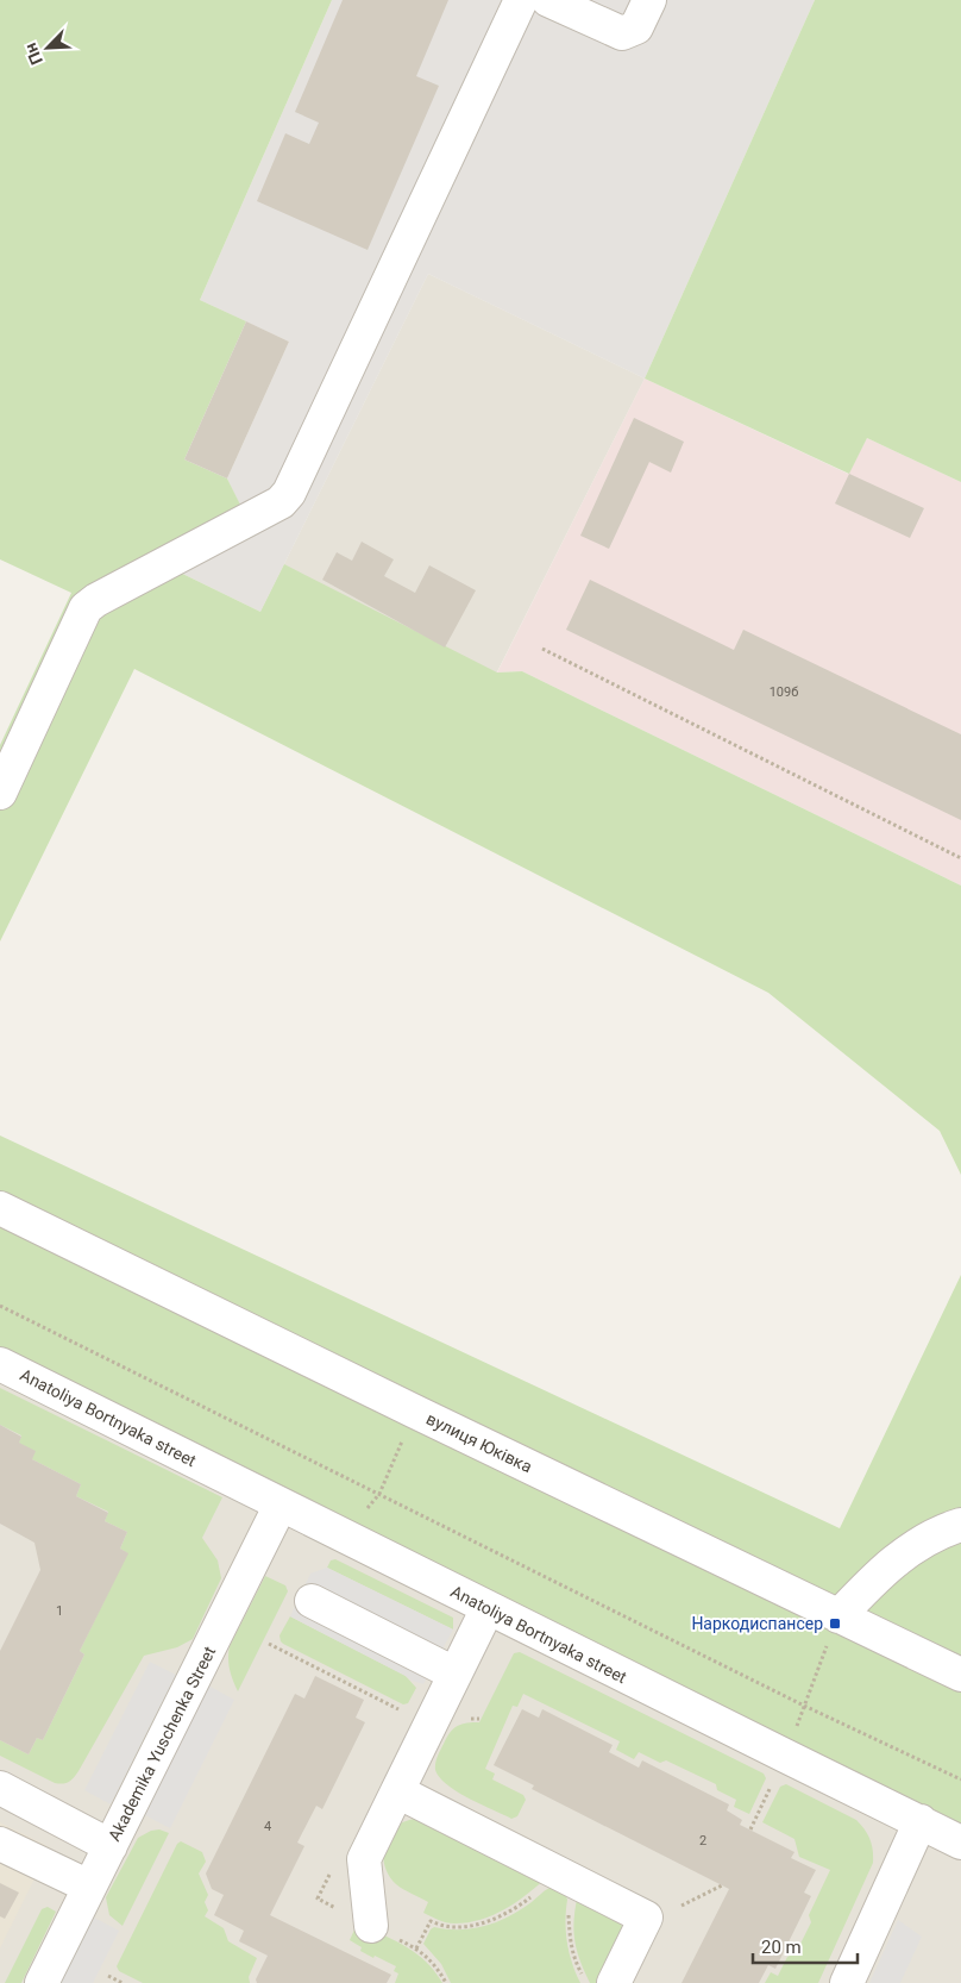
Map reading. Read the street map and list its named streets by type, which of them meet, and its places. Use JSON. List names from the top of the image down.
{
  "streets": {
    "street": ["Anatoliya Bortnyaka street", "вулиця Юківка", "Akademika Yuschenka Street"]
  },
  "crossings": [
    ["Anatoliya Bortnyaka street", "Akademika Yuschenka Street"]
  ],
  "places": {
    "transit": ["Наркодиспансер"]
  },
  "house_numbers": [
    "109б",
    "1",
    "4",
    "2"
  ],
  "scale_bar": "20 m",
  "north": "bottom left"
}
